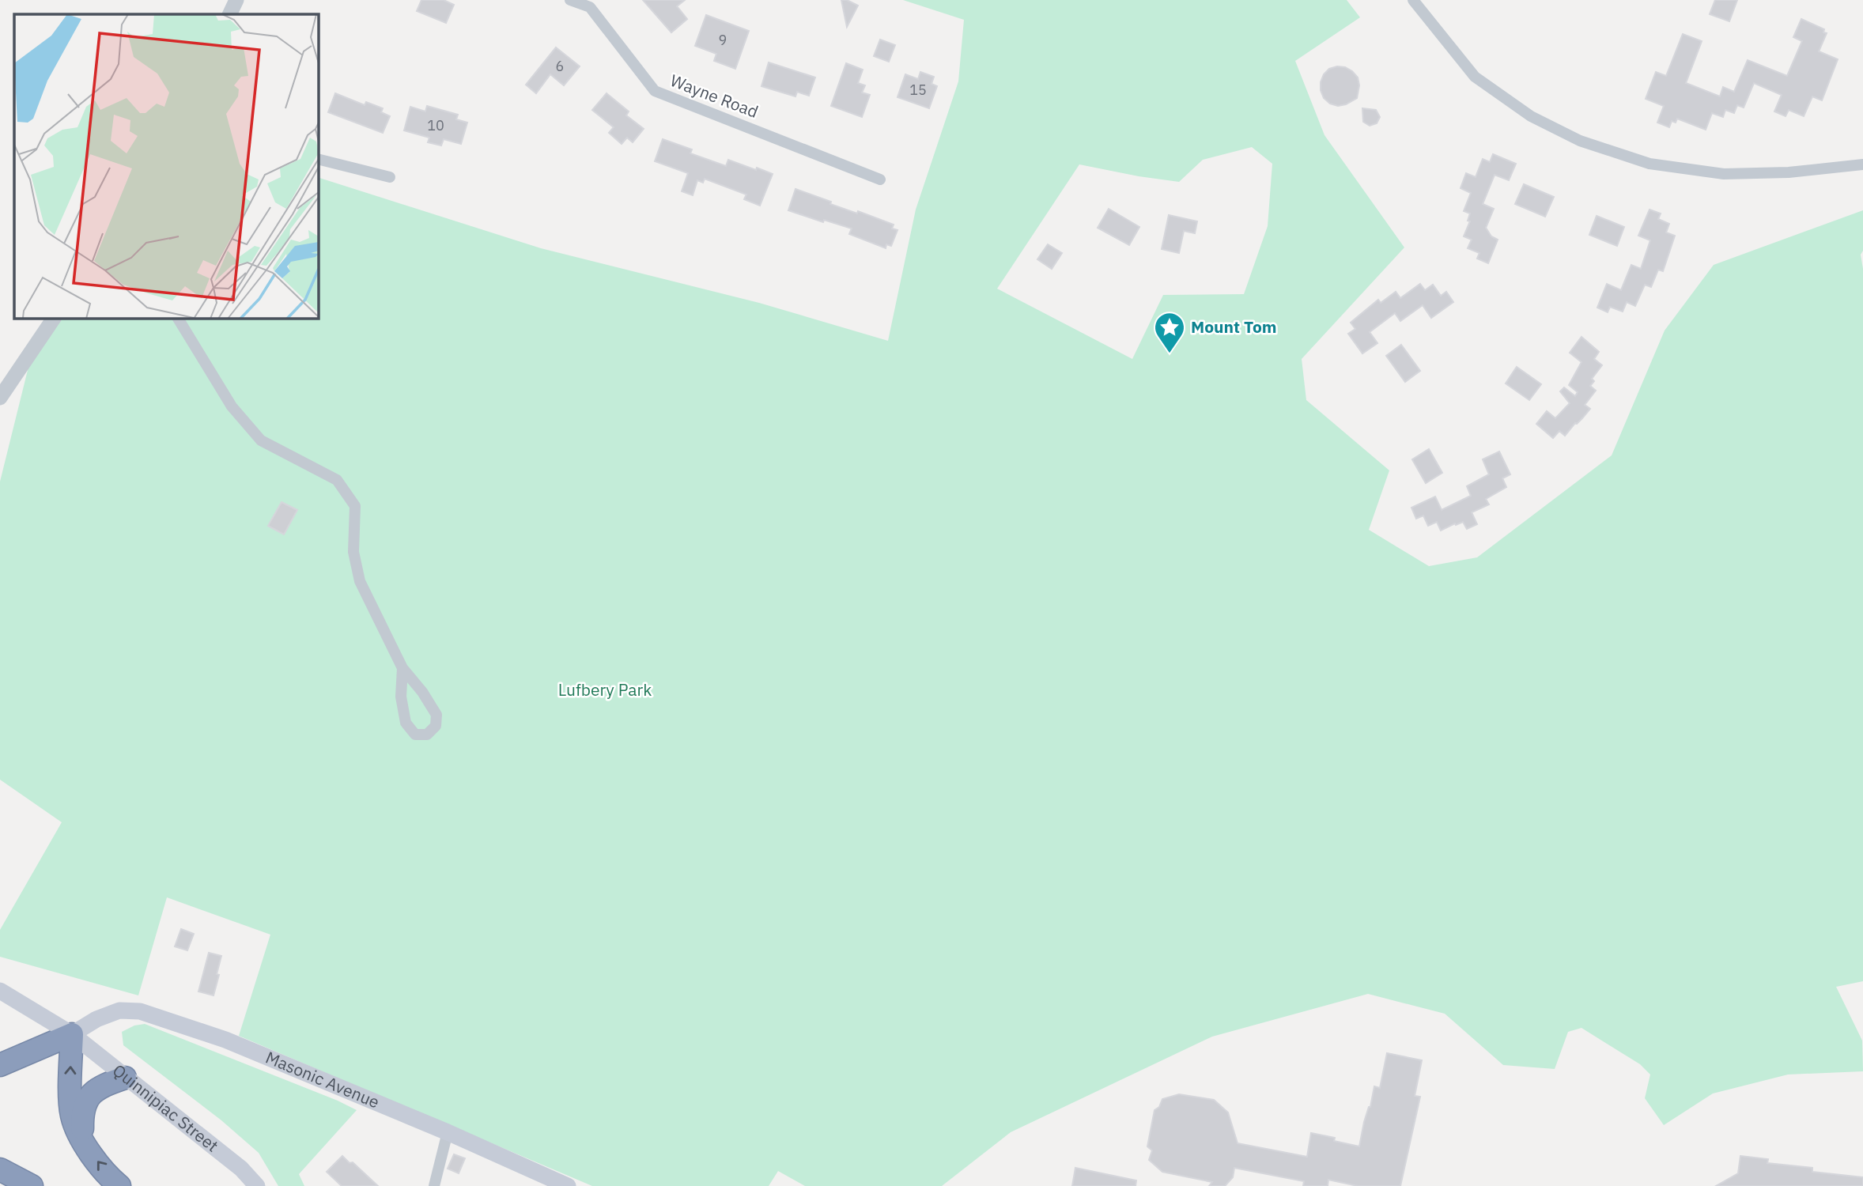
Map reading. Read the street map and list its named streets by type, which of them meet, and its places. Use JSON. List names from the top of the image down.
{
  "streets": {
    "main road": ["Masonic Avenue", "Quinnipiac Street"],
    "street": ["Wayne Road"]
  },
  "crossings": [
    ["Masonic Avenue", "Quinnipiac Street"]
  ],
  "parks": ["Lufbery Park"],
  "places": {
    "place": ["Mount Tom"]
  },
  "house_numbers": [
    "9",
    "6",
    "15",
    "10"
  ]
}
